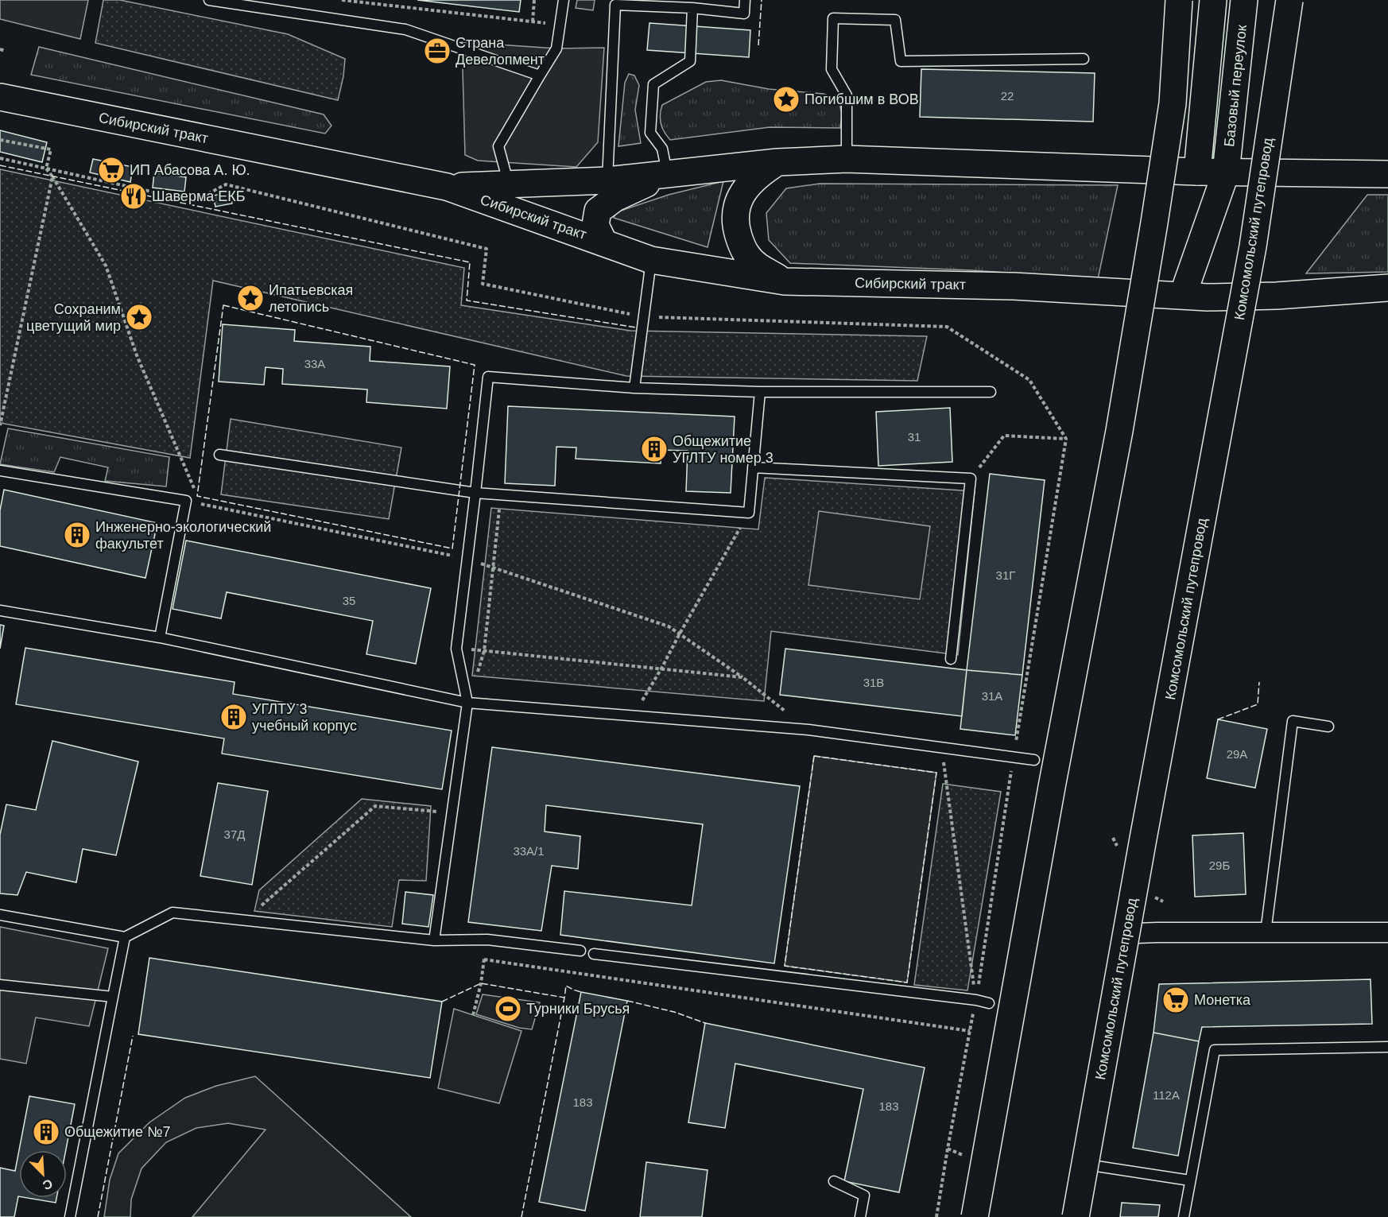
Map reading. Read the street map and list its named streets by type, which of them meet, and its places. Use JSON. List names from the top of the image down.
{
  "streets": {
    "main road": ["Базовый переулок", "Сибирский тракт", "Комсомольский путепровод"]
  },
  "crossings": [
    ["Базовый переулок", "Сибирский тракт"]
  ],
  "places": {
    "office": ["Страна Девелопмент"],
    "place": ["Погибшим в ВОВ", "Ипатьевская летопись", "Сохраним цветущий мир"],
    "supermarket": ["ИП Абасова А. Ю.", "Монетка"],
    "restaurant": ["Шаверма ЕКБ"],
    "building": [
      "Общежитие УГЛТУ номер 3",
      "Инженерно-экологический факультет",
      "УГЛТУ 3 учебный корпус",
      "Общежитие №7"
    ],
    "sports": ["Турники Брусья"]
  },
  "house_numbers": [
    "22",
    "33А",
    "31",
    "31Г",
    "35",
    "31В",
    "31А",
    "29А",
    "37Д",
    "33А/1",
    "29Б",
    "112А",
    "183",
    "183"
  ],
  "north": "bottom right"
}
